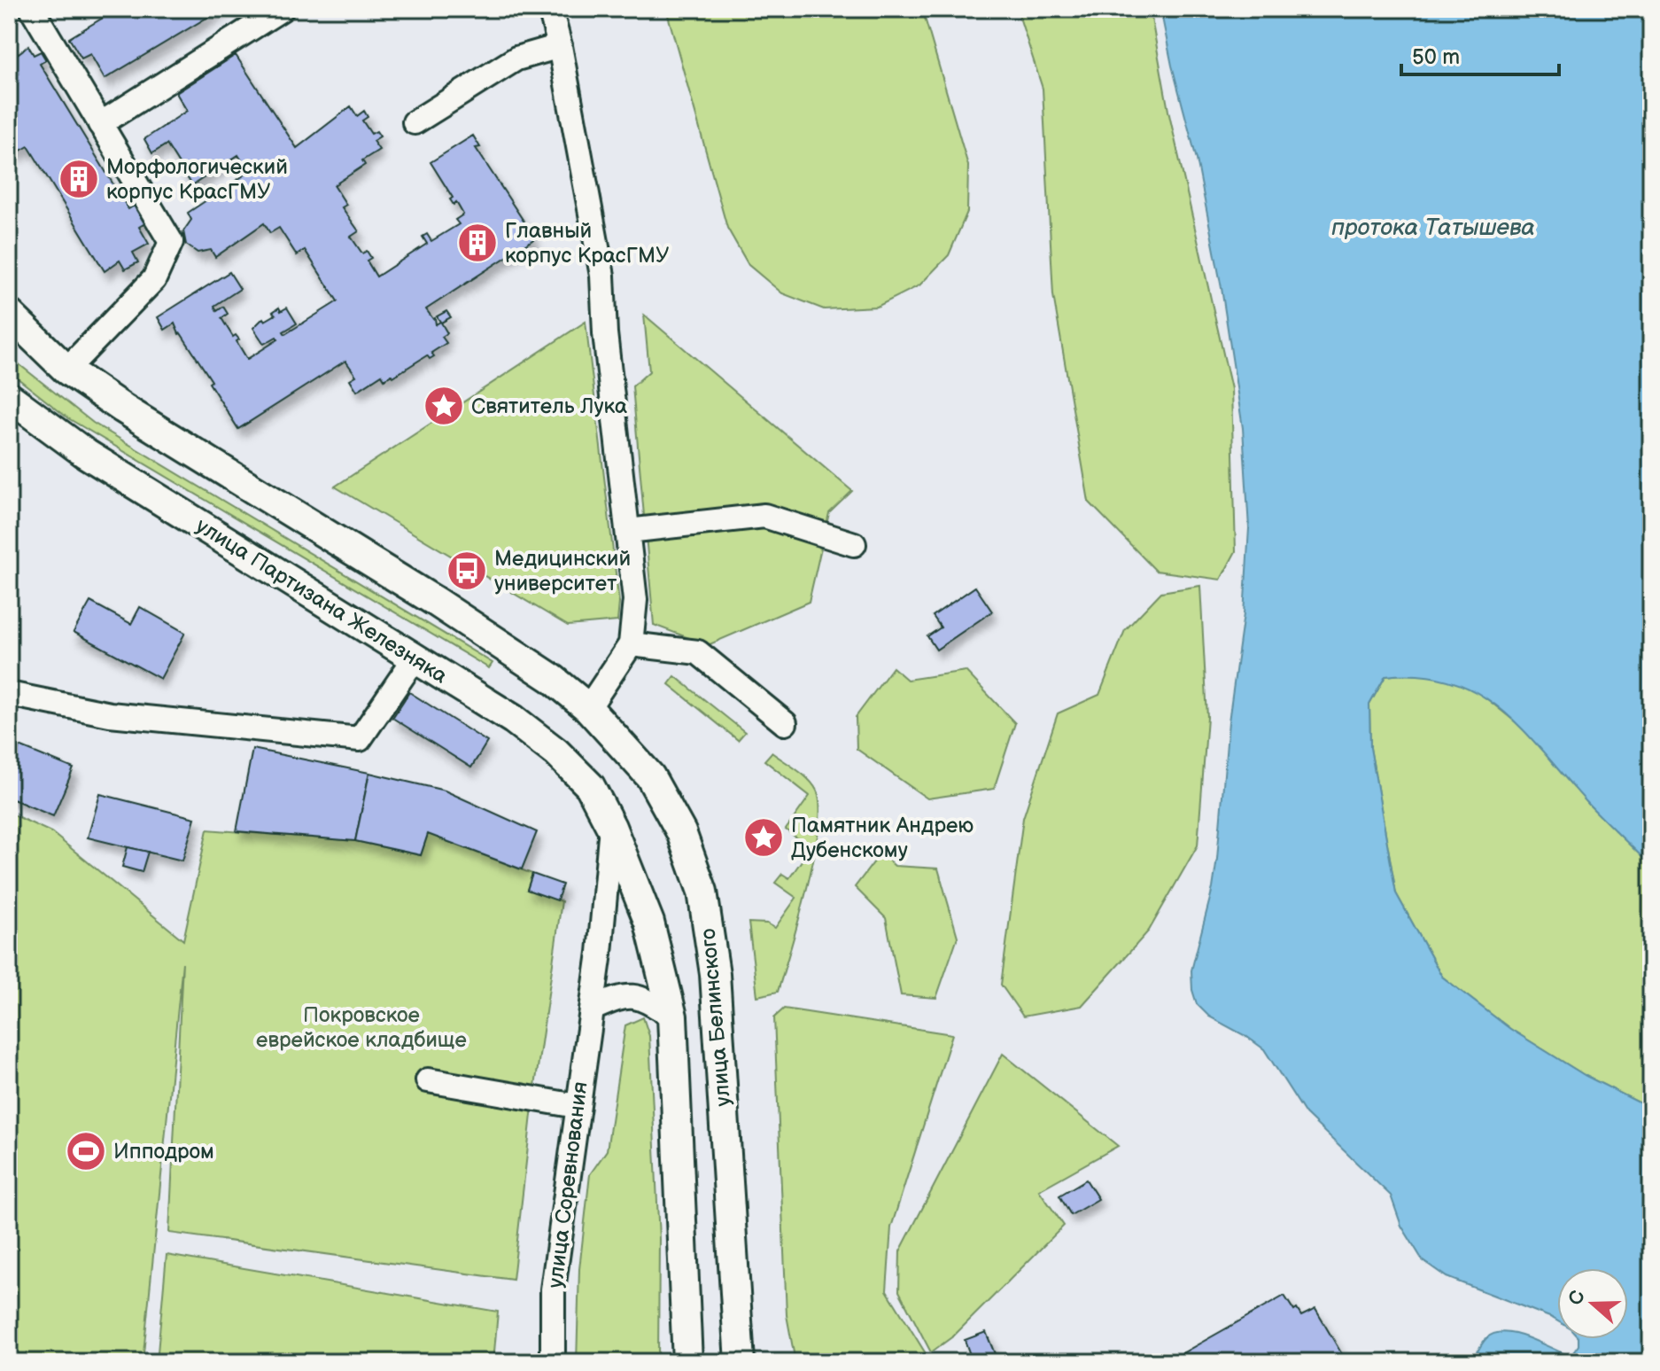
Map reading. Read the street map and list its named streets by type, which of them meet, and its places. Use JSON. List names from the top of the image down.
{
  "streets": {
    "main road": ["улица Партизана Железняка", "улица Белинского"],
    "street": ["улица Соревнования"]
  },
  "crossings": [
    ["улица Партизана Железняка", "улица Белинского"],
    ["улица Партизана Железняка", "улица Соревнования"],
    ["улица Белинского", "улица Соревнования"]
  ],
  "water": ["протока Татышева"],
  "parks": ["Покровское еврейское кладбище"],
  "places": {
    "building": ["Морфологический корпус КрасГМУ", "Главный корпус КрасГМУ"],
    "place": ["Святитель Лука", "Памятник Андрею Дубенскому"],
    "bus stop": ["Медицинский университет"],
    "sports": ["Ипподром"]
  },
  "scale_bar": "50 m",
  "north": "left"
}
